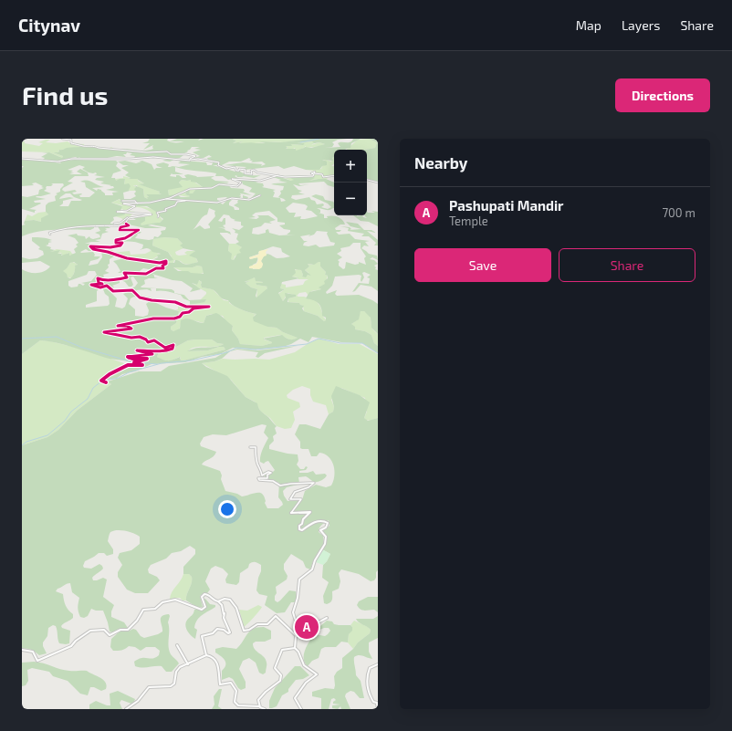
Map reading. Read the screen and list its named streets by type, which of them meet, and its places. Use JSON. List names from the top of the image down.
{
  "page": {
    "header": "Citynav",
    "nav": ["Map", "Layers", "Share"],
    "buttons": [
      "Directions",
      ["Save", "Share"]
    ],
    "title": "Find us",
    "heading": "Nearby",
    "map_buttons": ["+", "−"],
    "list": [
      {
        "mark": "A",
        "name": "Pashupati Mandir",
        "note": "Temple",
        "value": "700 m"
      }
    ],
    "pins": "A"
  }
}
